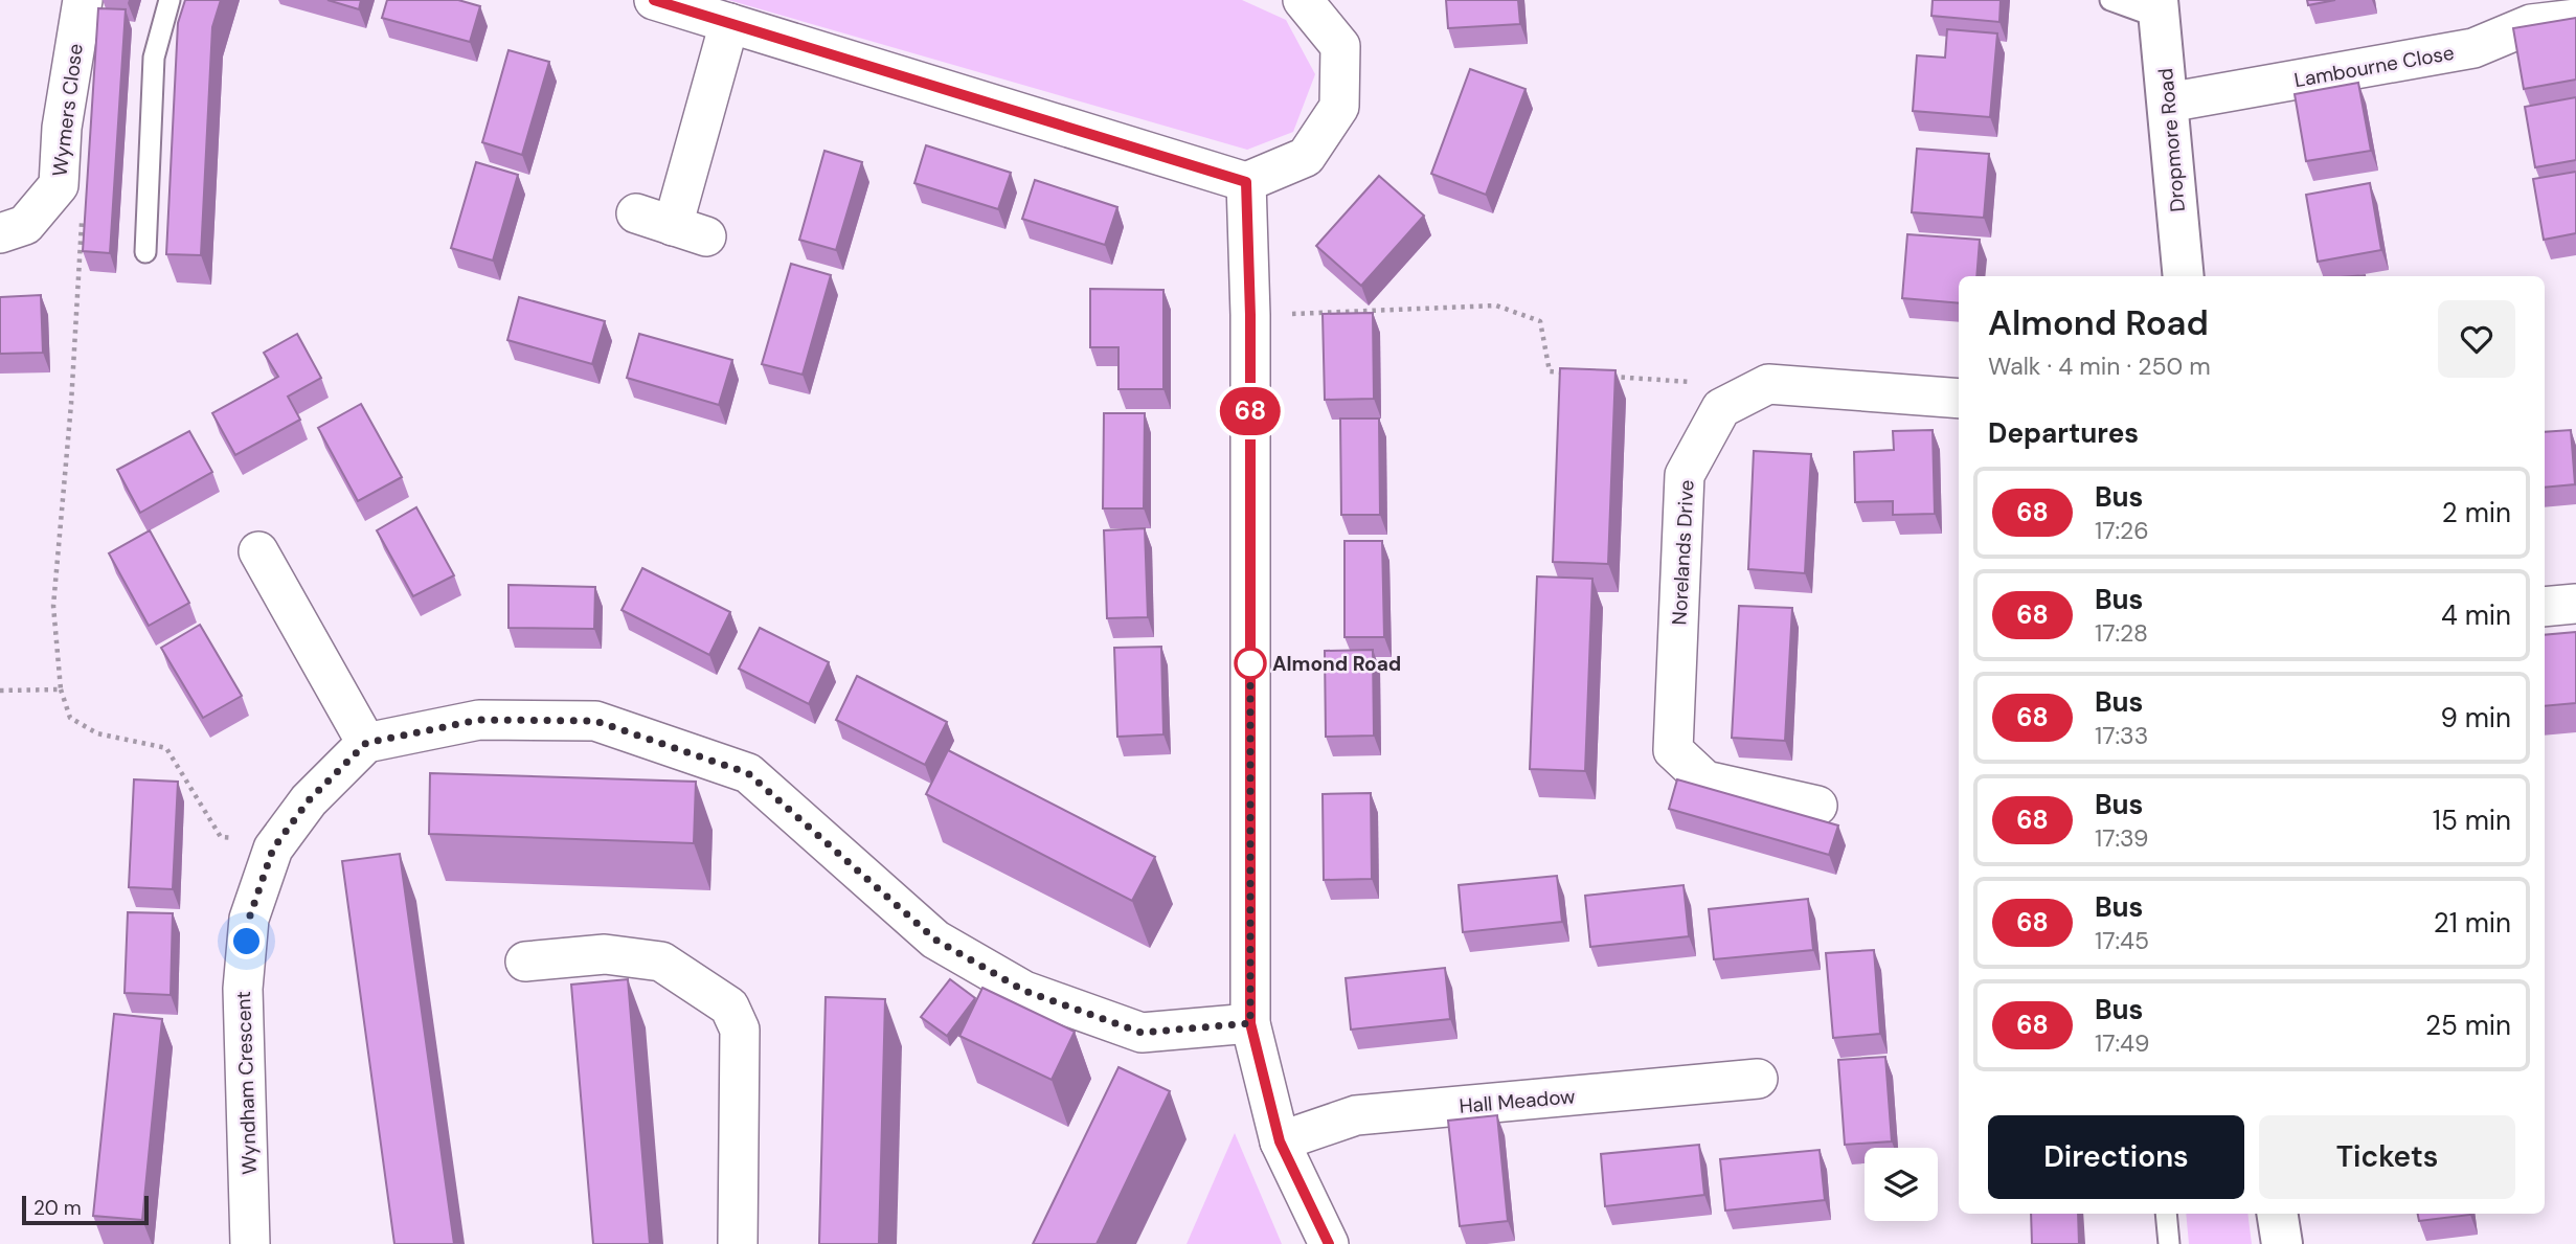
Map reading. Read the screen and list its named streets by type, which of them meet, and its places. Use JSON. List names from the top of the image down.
{
  "streets": {
    "street": [
      "Lambourne Close",
      "Wymers Close",
      "Dropmore Road",
      "Norelands Drive",
      "Wyndham Crescent",
      "Hall Meadow"
    ]
  },
  "crossings": [
    ["Lambourne Close", "Dropmore Road"]
  ],
  "places": ["Almond Road"],
  "lines": ["bus line 68"],
  "scale_bar": "20 m",
  "page": {
    "on_map": "68",
    "heading": [
      ["Almond Road", "Walk · 4 min · 250 m"],
      "Departures"
    ],
    "list": [
      {
        "mark": "68",
        "name": "Bus",
        "note": "17:26",
        "value": "2 min"
      },
      {
        "mark": "68",
        "name": "Bus",
        "note": "17:28",
        "value": "4 min"
      },
      {
        "mark": "68",
        "name": "Bus",
        "note": "17:33",
        "value": "9 min"
      },
      {
        "mark": "68",
        "name": "Bus",
        "note": "17:39",
        "value": "15 min"
      },
      {
        "mark": "68",
        "name": "Bus",
        "note": "17:45",
        "value": "21 min"
      },
      {
        "mark": "68",
        "name": "Bus",
        "note": "17:49",
        "value": "25 min"
      }
    ],
    "buttons": ["Directions", "Tickets"],
    "scale": "20 m"
  }
}
